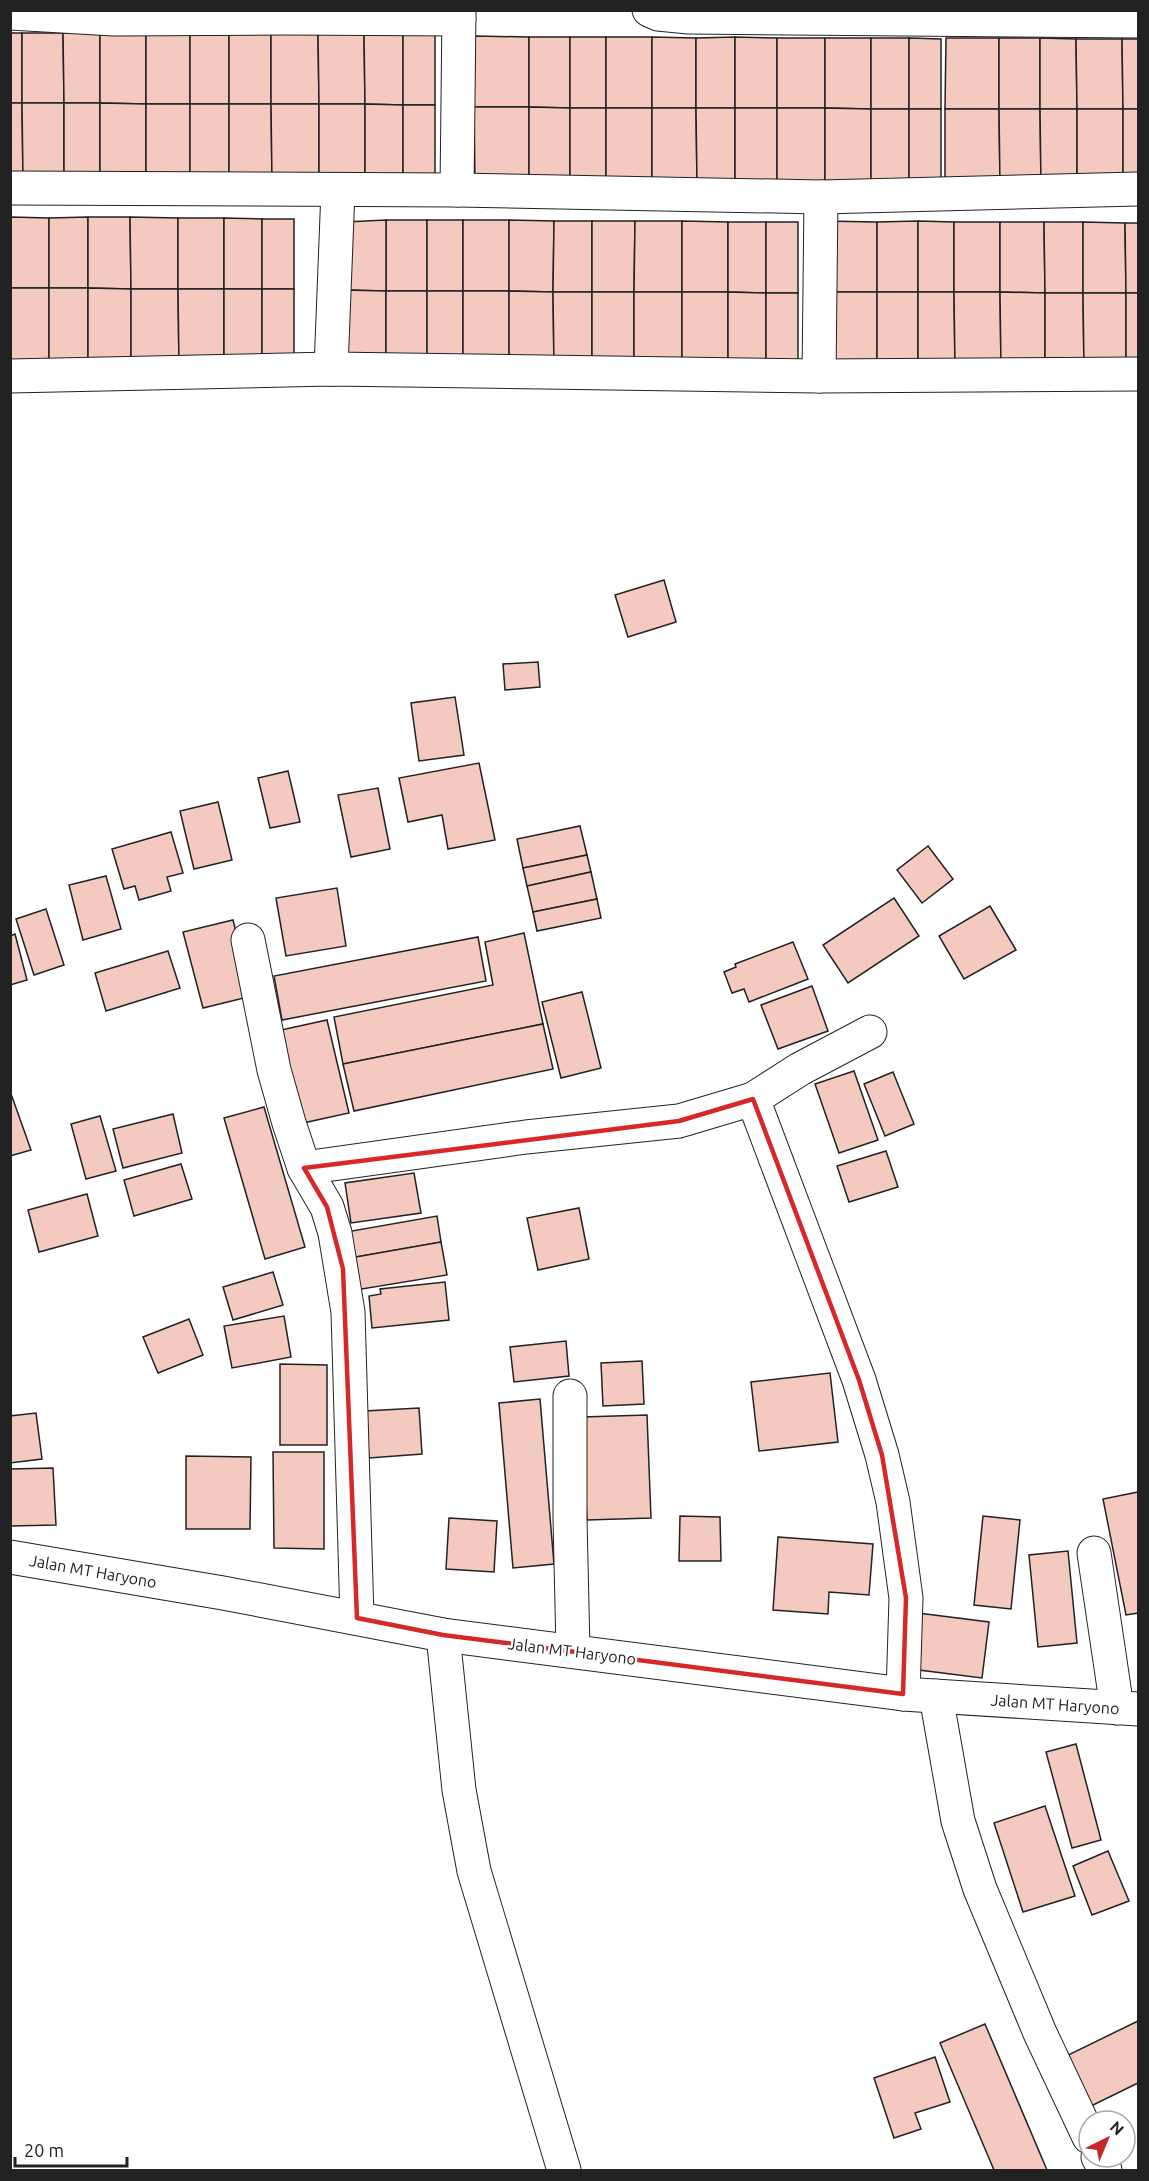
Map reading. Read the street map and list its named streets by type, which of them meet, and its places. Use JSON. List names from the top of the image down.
{
  "streets": {
    "street": ["Jalan MT Haryono"]
  },
  "scale_bar": "20 m",
  "north": "top right"
}
